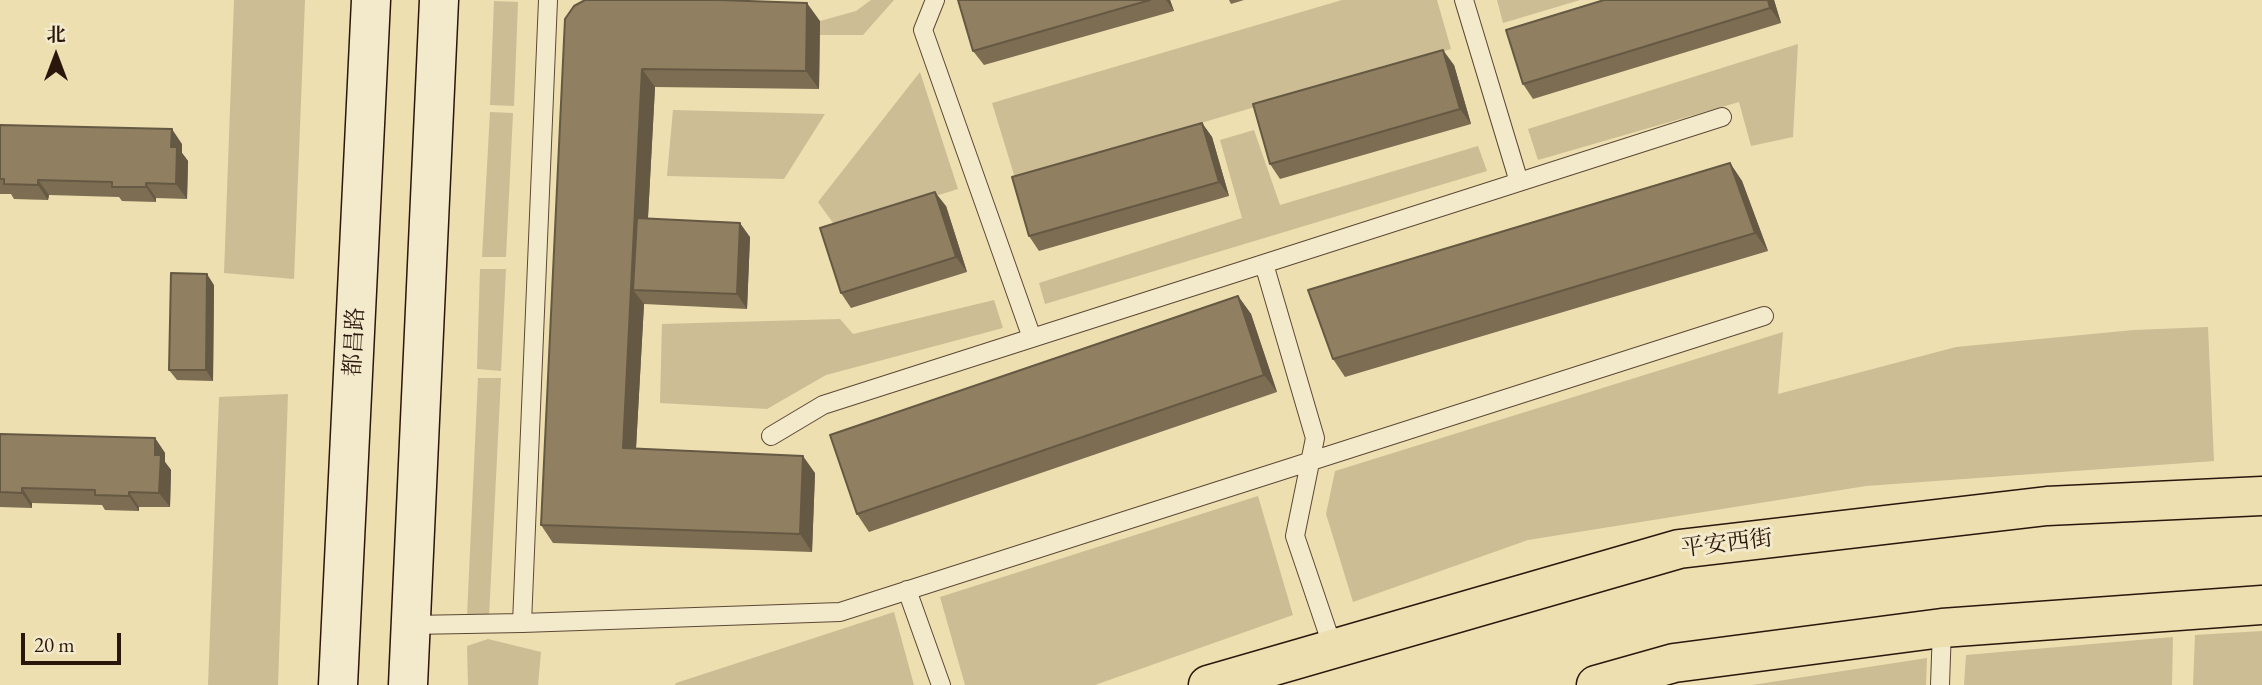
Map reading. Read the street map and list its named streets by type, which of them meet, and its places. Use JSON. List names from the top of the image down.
{
  "streets": {
    "main road": ["都昌路", "平安西街"]
  },
  "scale_bar": "20 m",
  "north": "top"
}
